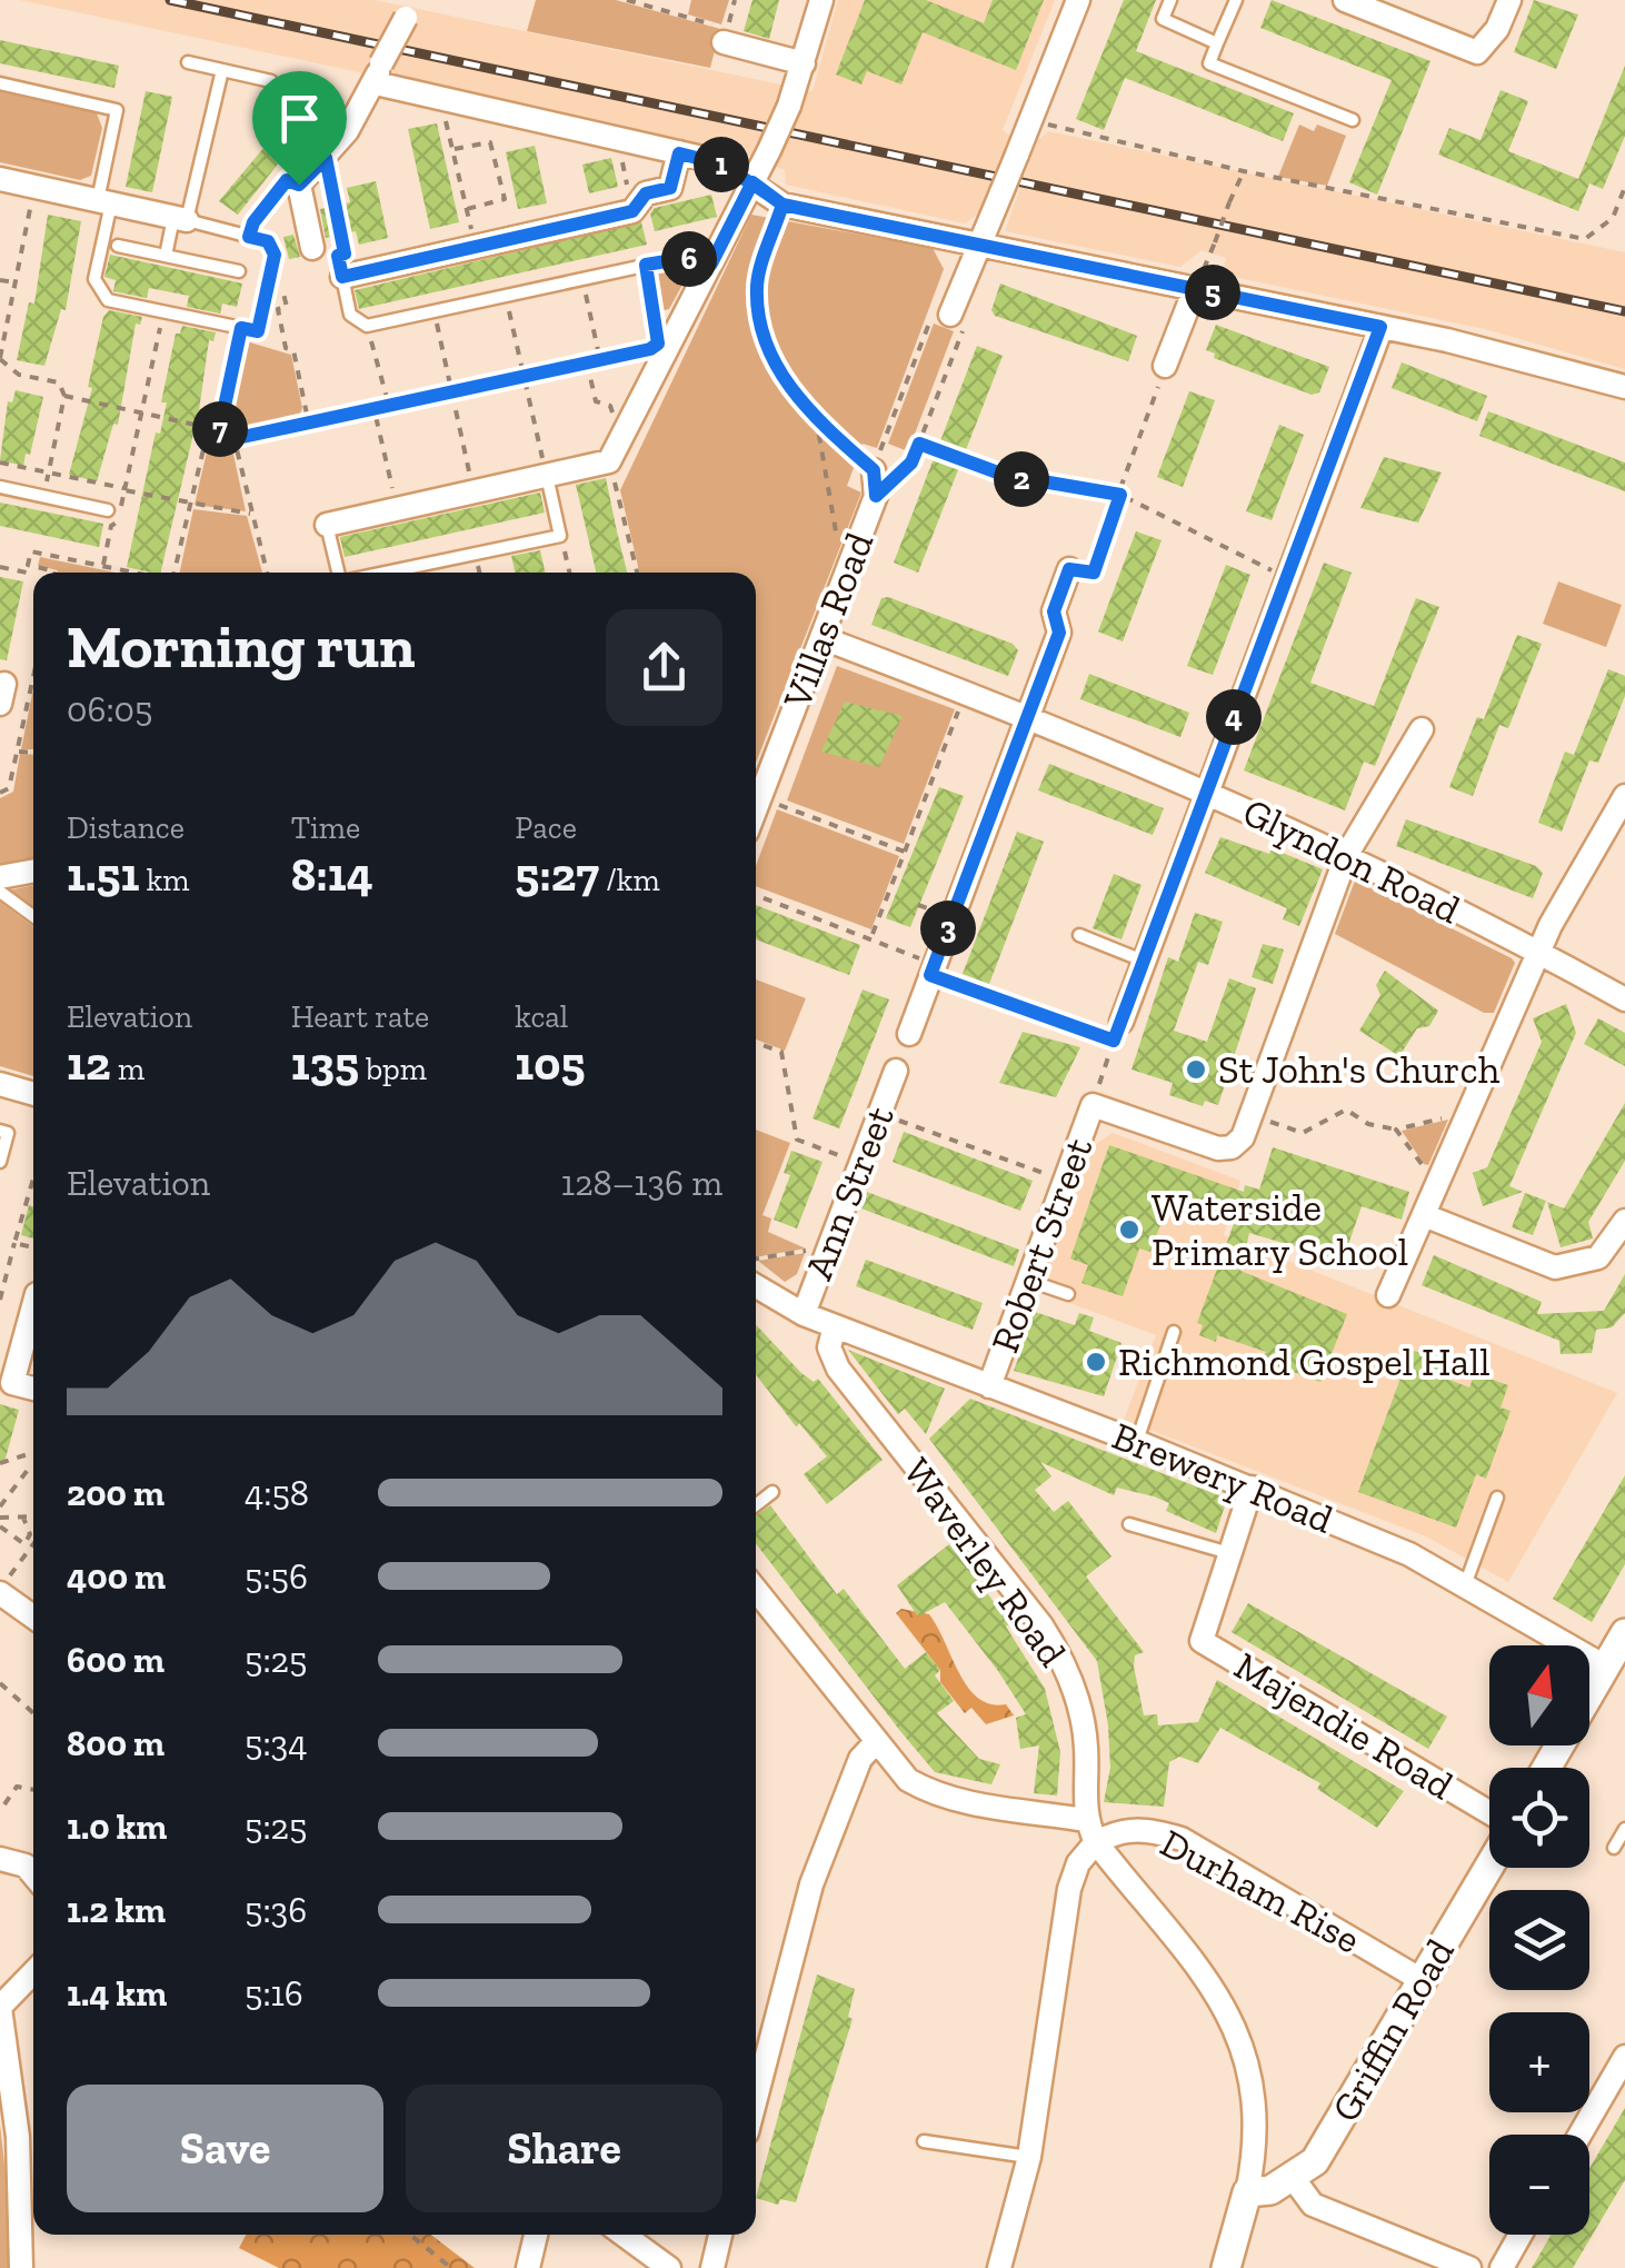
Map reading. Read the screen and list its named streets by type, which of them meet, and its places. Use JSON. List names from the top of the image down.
{
  "streets": {
    "street": [
      "Villas Road",
      "Glyndon Road",
      "Ann Street",
      "Robert Street",
      "Brewery Road",
      "Waverley Road",
      "Majendie Road",
      "Durham Rise",
      "Griffin Road"
    ]
  },
  "crossings": [
    ["Villas Road", "Glyndon Road"],
    ["Ann Street", "Brewery Road"],
    ["Robert Street", "Brewery Road"],
    ["Brewery Road", "Waverley Road"],
    ["Brewery Road", "Majendie Road"],
    ["Waverley Road", "Durham Rise"],
    ["Durham Rise", "Griffin Road"]
  ],
  "places": ["St John's Church", "Waterside Primary School", "Richmond Gospel Hall"],
  "north": "top",
  "page": {
    "pins": [
      "1",
      "6",
      "5",
      "7",
      "2",
      "4",
      "3"
    ],
    "heading": ["Morning run", "06:05"],
    "stats": [
      ["Distance", "1.51 km"],
      ["Time", "8:14"],
      ["Pace", "5:27 /km"],
      ["Elevation", "12 m"],
      ["Heart rate", "135 bpm"],
      ["kcal", "105"]
    ],
    "chart": ["Elevation", "128–136 m"],
    "list": [
      {
        "name": "200 m",
        "note": "4:58"
      },
      {
        "name": "400 m",
        "note": "5:56"
      },
      {
        "name": "600 m",
        "note": "5:25"
      },
      {
        "name": "800 m",
        "note": "5:34"
      },
      {
        "name": "1.0 km",
        "note": "5:25"
      },
      {
        "name": "1.2 km",
        "note": "5:36"
      },
      {
        "name": "1.4 km",
        "note": "5:16"
      }
    ],
    "map_buttons": ["+", "−"],
    "buttons": ["Save", "Share"]
  }
}
